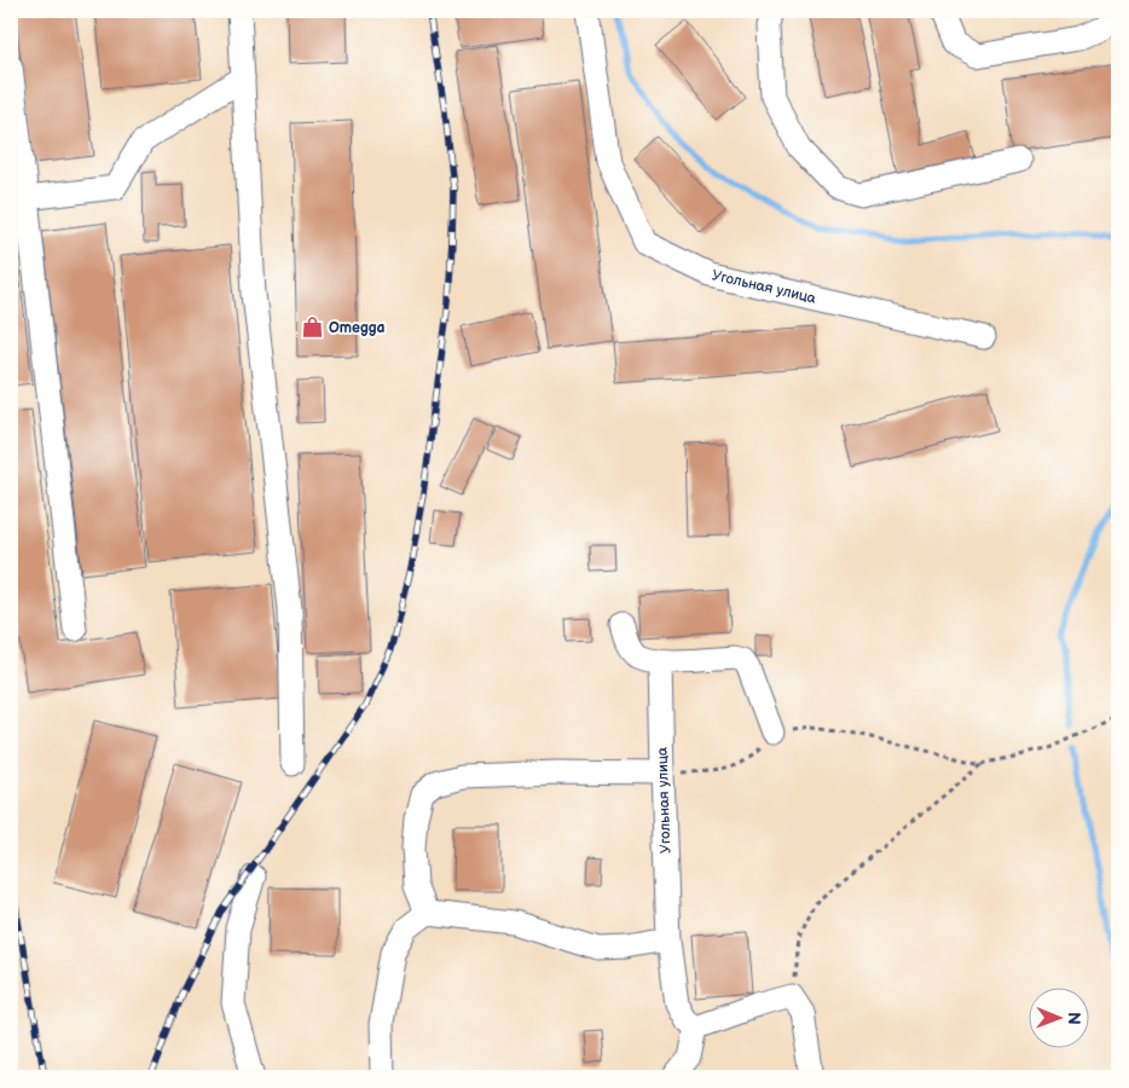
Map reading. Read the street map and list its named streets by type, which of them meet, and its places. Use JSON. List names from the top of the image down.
{
  "streets": {
    "street": ["Угольная улица"]
  },
  "places": {
    "shop": ["Omegga"]
  },
  "north": "right"
}
